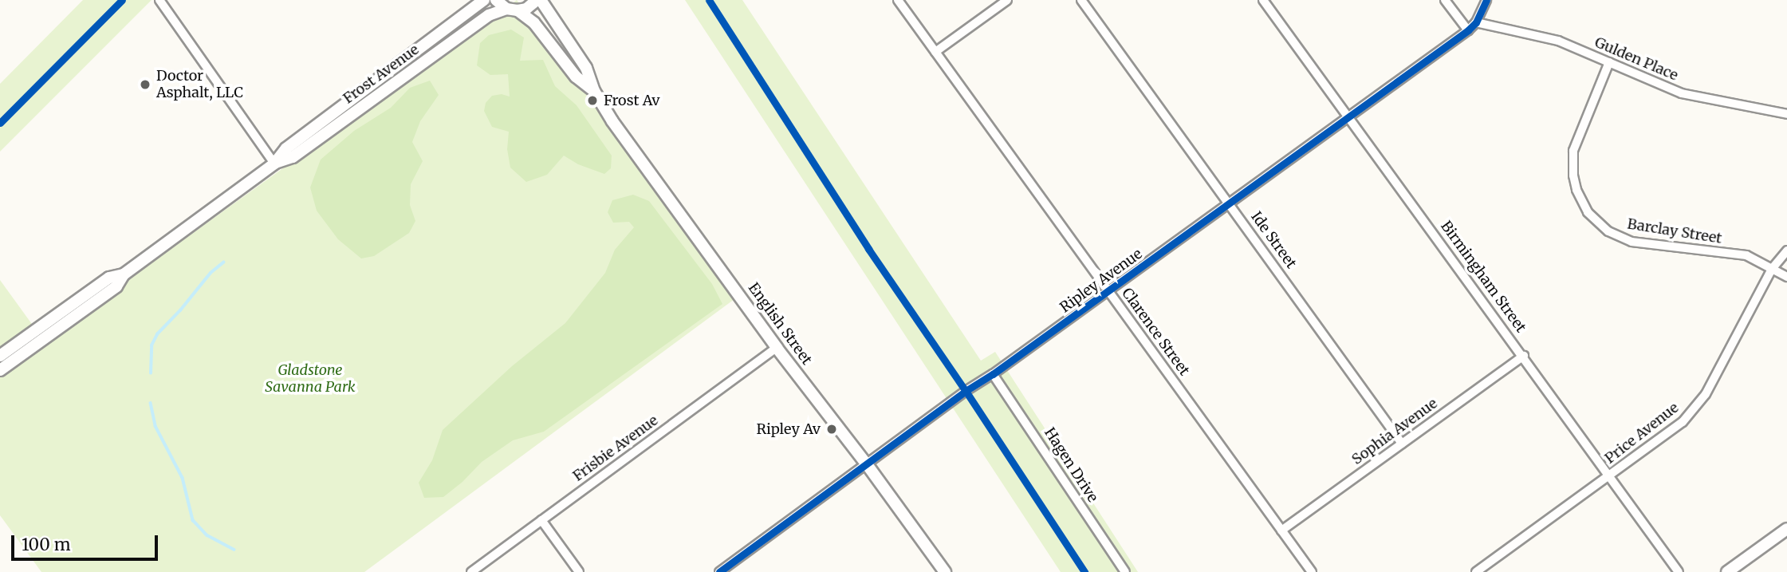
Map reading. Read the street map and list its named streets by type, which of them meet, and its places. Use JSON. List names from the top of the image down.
{
  "streets": {
    "street": [
      "Gulden Place",
      "Frost Avenue",
      "Barclay Street",
      "Ide Street",
      "Birmingham Street",
      "Ripley Avenue",
      "English Street",
      "Clarence Street",
      "Sophia Avenue",
      "Price Avenue",
      "Frisbie Avenue",
      "Hagen Drive"
    ]
  },
  "crossings": [
    ["Gulden Place", "Barclay Street"],
    ["Gulden Place", "Ripley Avenue"],
    ["Frost Avenue", "English Street"],
    ["Barclay Street", "Price Avenue"],
    ["Ide Street", "Ripley Avenue"],
    ["Ide Street", "Sophia Avenue"],
    ["Birmingham Street", "Ripley Avenue"],
    ["Birmingham Street", "Sophia Avenue"],
    ["Birmingham Street", "Price Avenue"],
    ["Ripley Avenue", "English Street"],
    ["Ripley Avenue", "Clarence Street"],
    ["Ripley Avenue", "Hagen Drive"],
    ["English Street", "Frisbie Avenue"],
    ["Clarence Street", "Sophia Avenue"]
  ],
  "parks": ["Gladstone Savanna Park"],
  "places": ["Doctor Asphalt, LLC", "Frost Av", "Ripley Av"],
  "scale_bar": "100 m"
}
